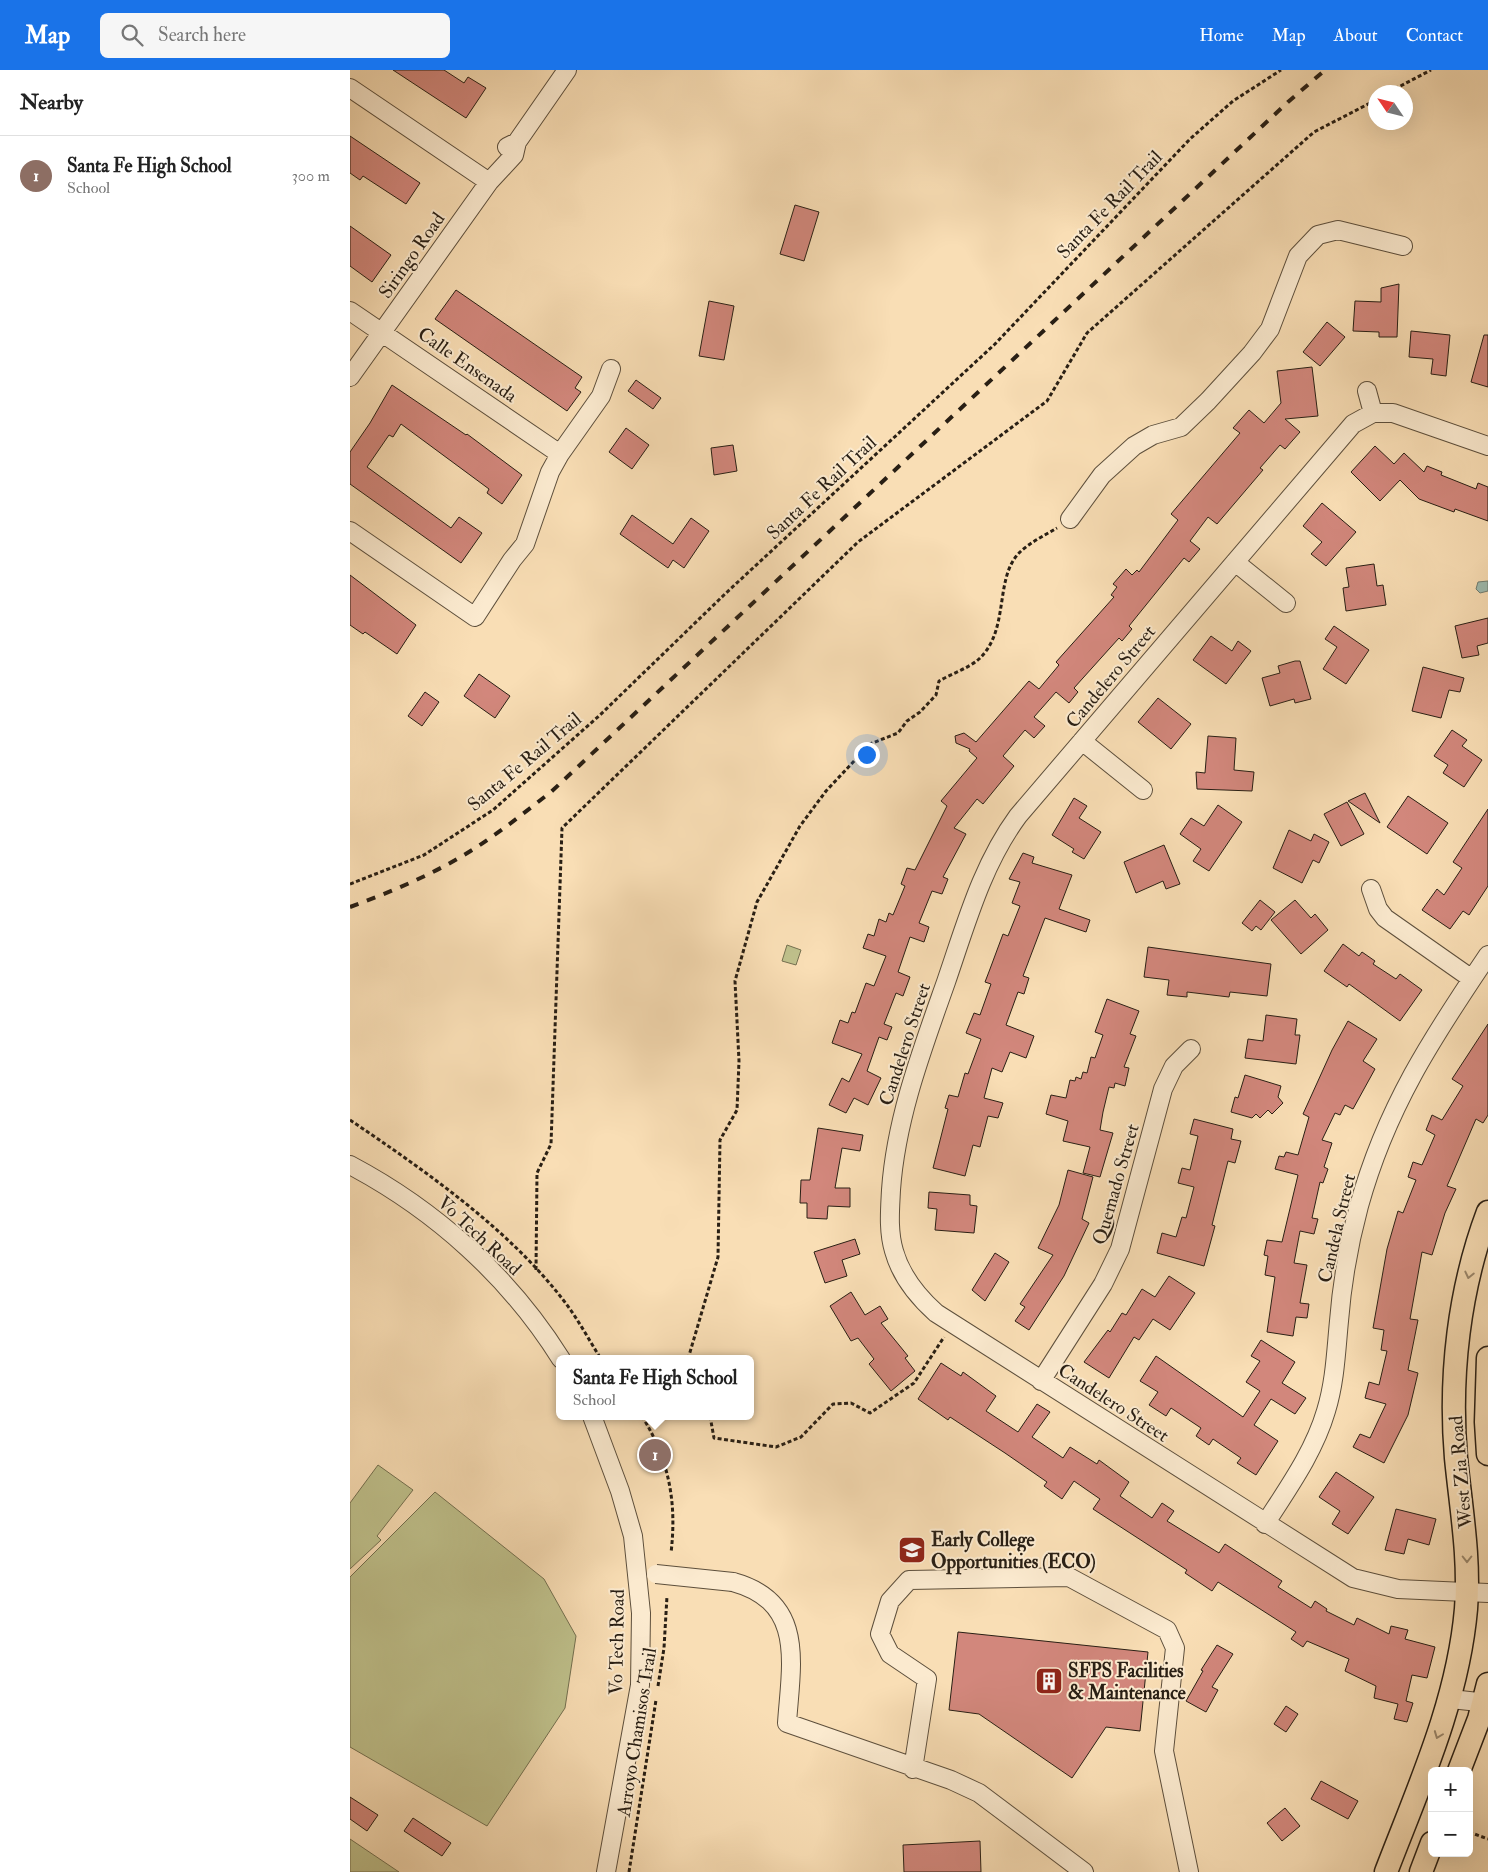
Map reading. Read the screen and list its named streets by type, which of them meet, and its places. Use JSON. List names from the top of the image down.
{
  "streets": {
    "main road": ["West Zia Road"],
    "street": [
      "Siringo Road",
      "Calle Ensenada",
      "Candelero Street",
      "Quemado Street",
      "Candela Street",
      "Vo Tech Road"
    ],
    "path": ["Santa Fe Rail Trail", "Arroyo Chamisos Trail"]
  },
  "crossings": [
    ["Siringo Road", "Calle Ensenada"],
    ["Candelero Street", "Quemado Street"],
    ["Candelero Street", "Candela Street"],
    ["Candelero Street", "West Zia Road"]
  ],
  "places": {
    "school or university": ["Early College Opportunities (ECO)"],
    "building": ["SFPS Facilities & Maintenance"]
  },
  "north": "top left",
  "page": {
    "header": "Map",
    "search": "Search here",
    "nav": [
      "Home",
      "Map",
      "About",
      "Contact"
    ],
    "heading": "Nearby",
    "list": [
      {
        "mark": "1",
        "name": "Santa Fe High School",
        "note": "School",
        "value": "300 m"
      }
    ],
    "popup": ["Santa Fe High School", "School"],
    "pins": "1",
    "map_buttons": ["+", "−"]
  }
}
